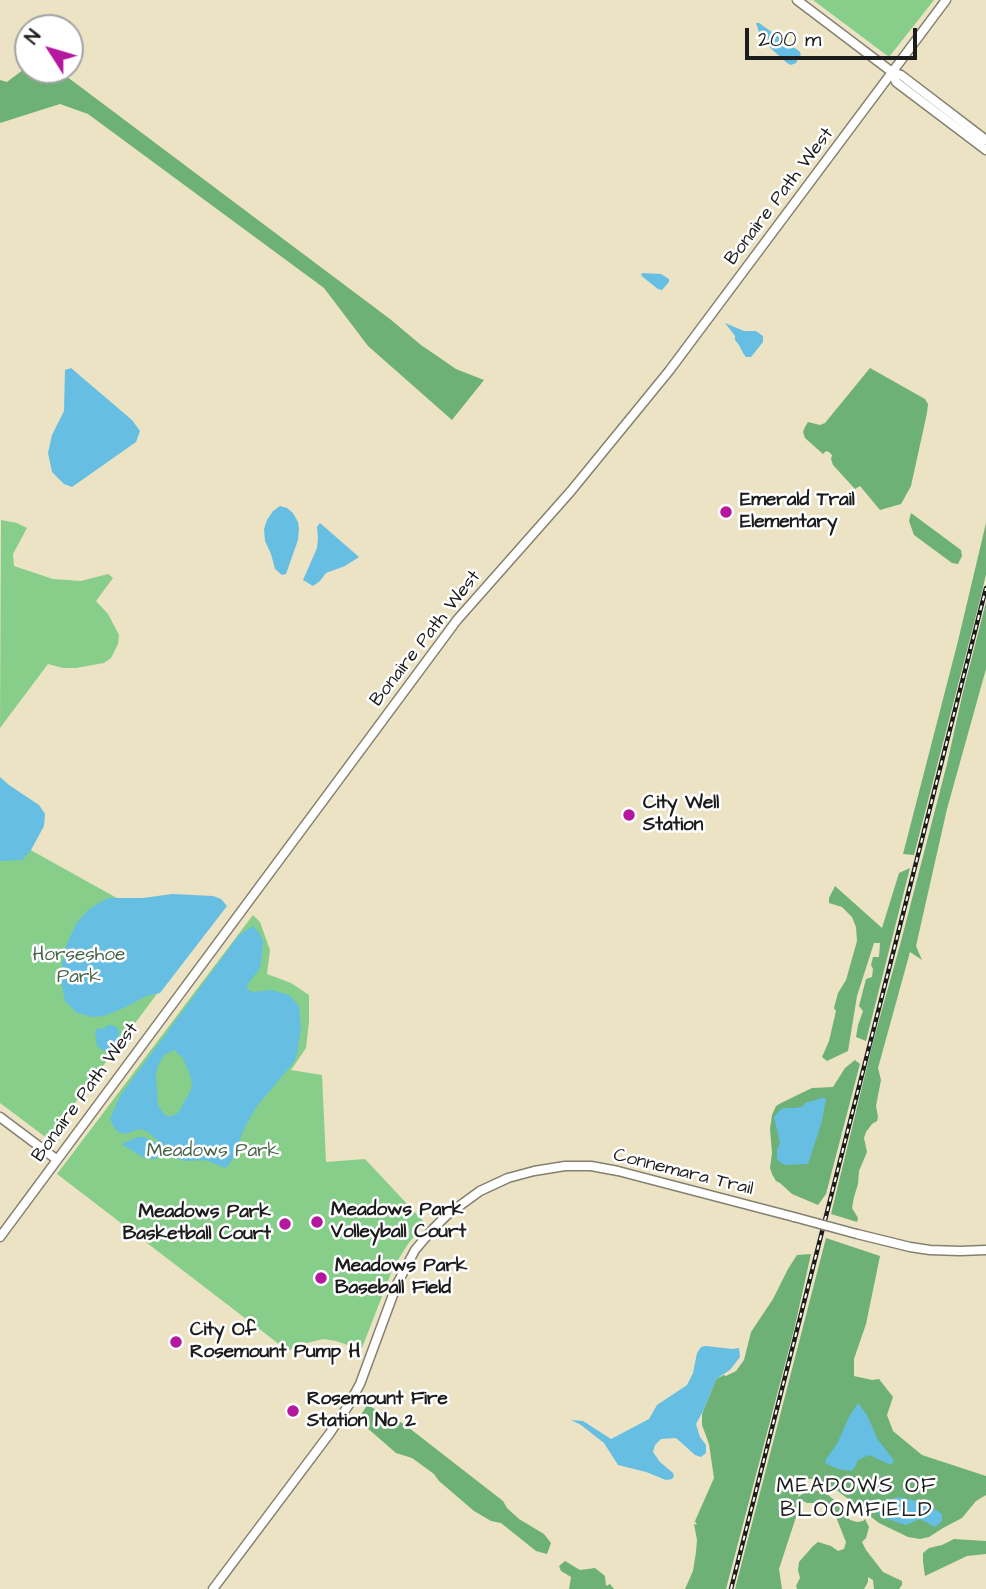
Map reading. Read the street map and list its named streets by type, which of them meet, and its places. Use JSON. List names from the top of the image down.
{
  "streets": {
    "street": ["Bonaire Path West", "Connemara Trail"]
  },
  "districts": ["MEADOWS OF BLOOMFIELD"],
  "parks": ["Horseshoe Park", "Meadows Park"],
  "places": [
    "Emerald Trail Elementary",
    "City Well Station",
    "Meadows Park Volleyball Court",
    "Meadows Park Basketball Court",
    "Meadows Park Baseball Field",
    "City Of Rosemount Pump H",
    "Rosemount Fire Station No 2"
  ],
  "scale_bar": "200 m",
  "north": "top left"
}
